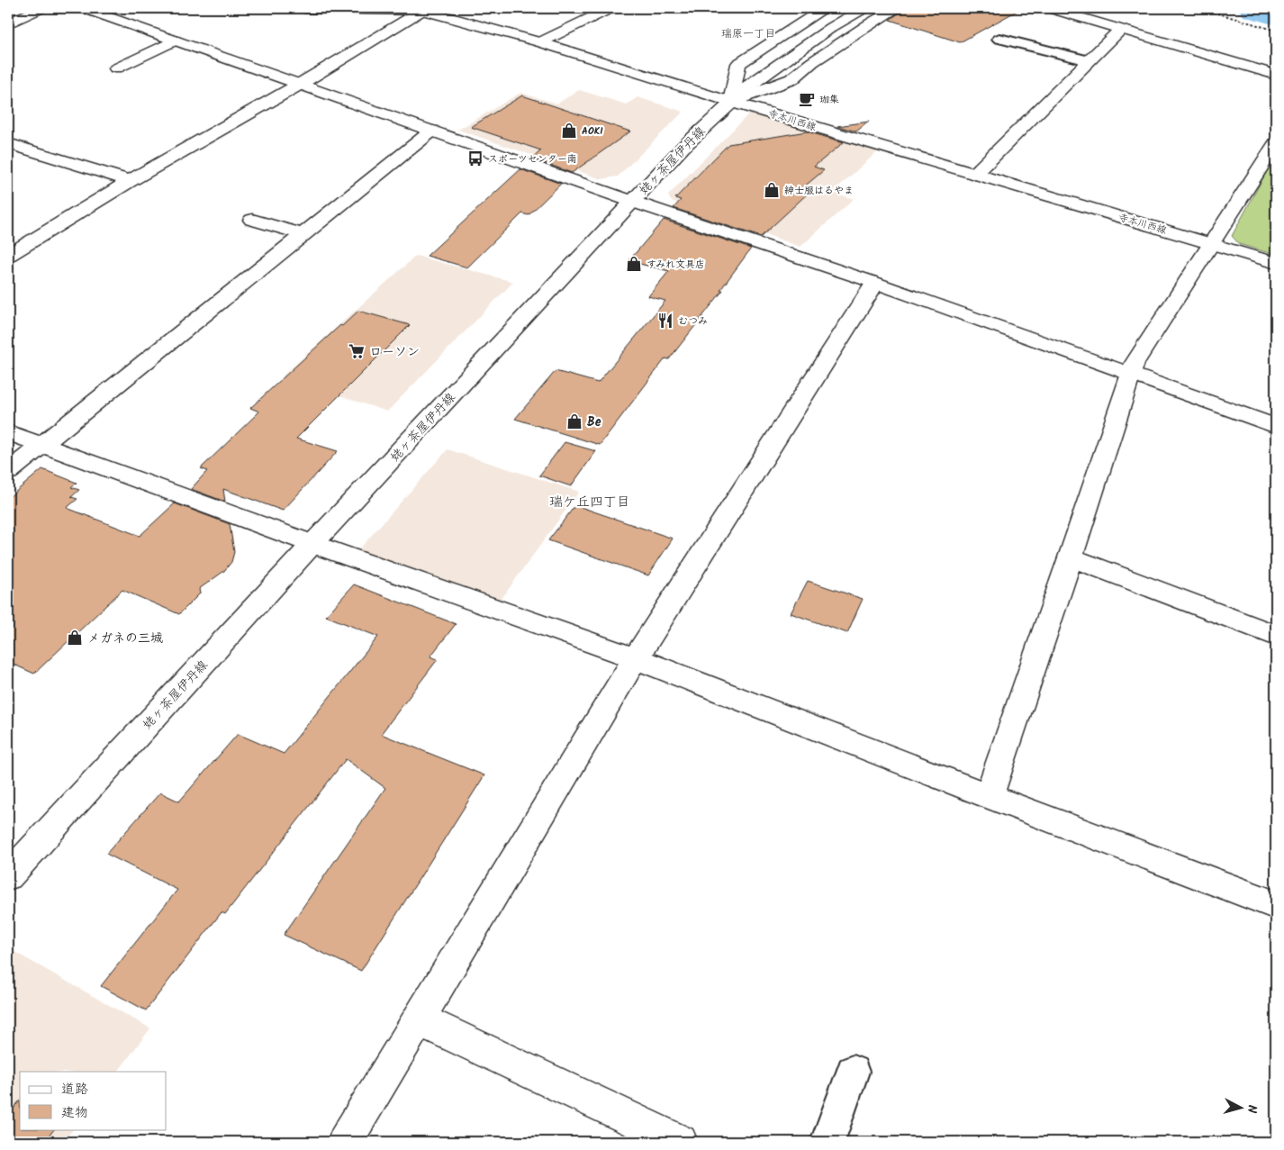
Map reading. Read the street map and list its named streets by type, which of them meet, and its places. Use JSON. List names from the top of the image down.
{
  "streets": {
    "street": ["寺本川西線", "姥ヶ茶屋伊丹線"]
  },
  "crossings": [
    ["寺本川西線", "姥ヶ茶屋伊丹線"]
  ],
  "districts": ["瑞原一丁目", "瑞ケ丘四丁目"],
  "places": {
    "cafe": ["珈集"],
    "shop": [
      "AOKI",
      "紳士服はるやま",
      "すみれ文具店",
      "Be",
      "メガネの三城"
    ],
    "bus stop": ["スポーツセンター南"],
    "restaurant": ["むつみ"],
    "supermarket": ["ローソン"]
  },
  "legend": ["道路", "建物"],
  "north": "right"
}
